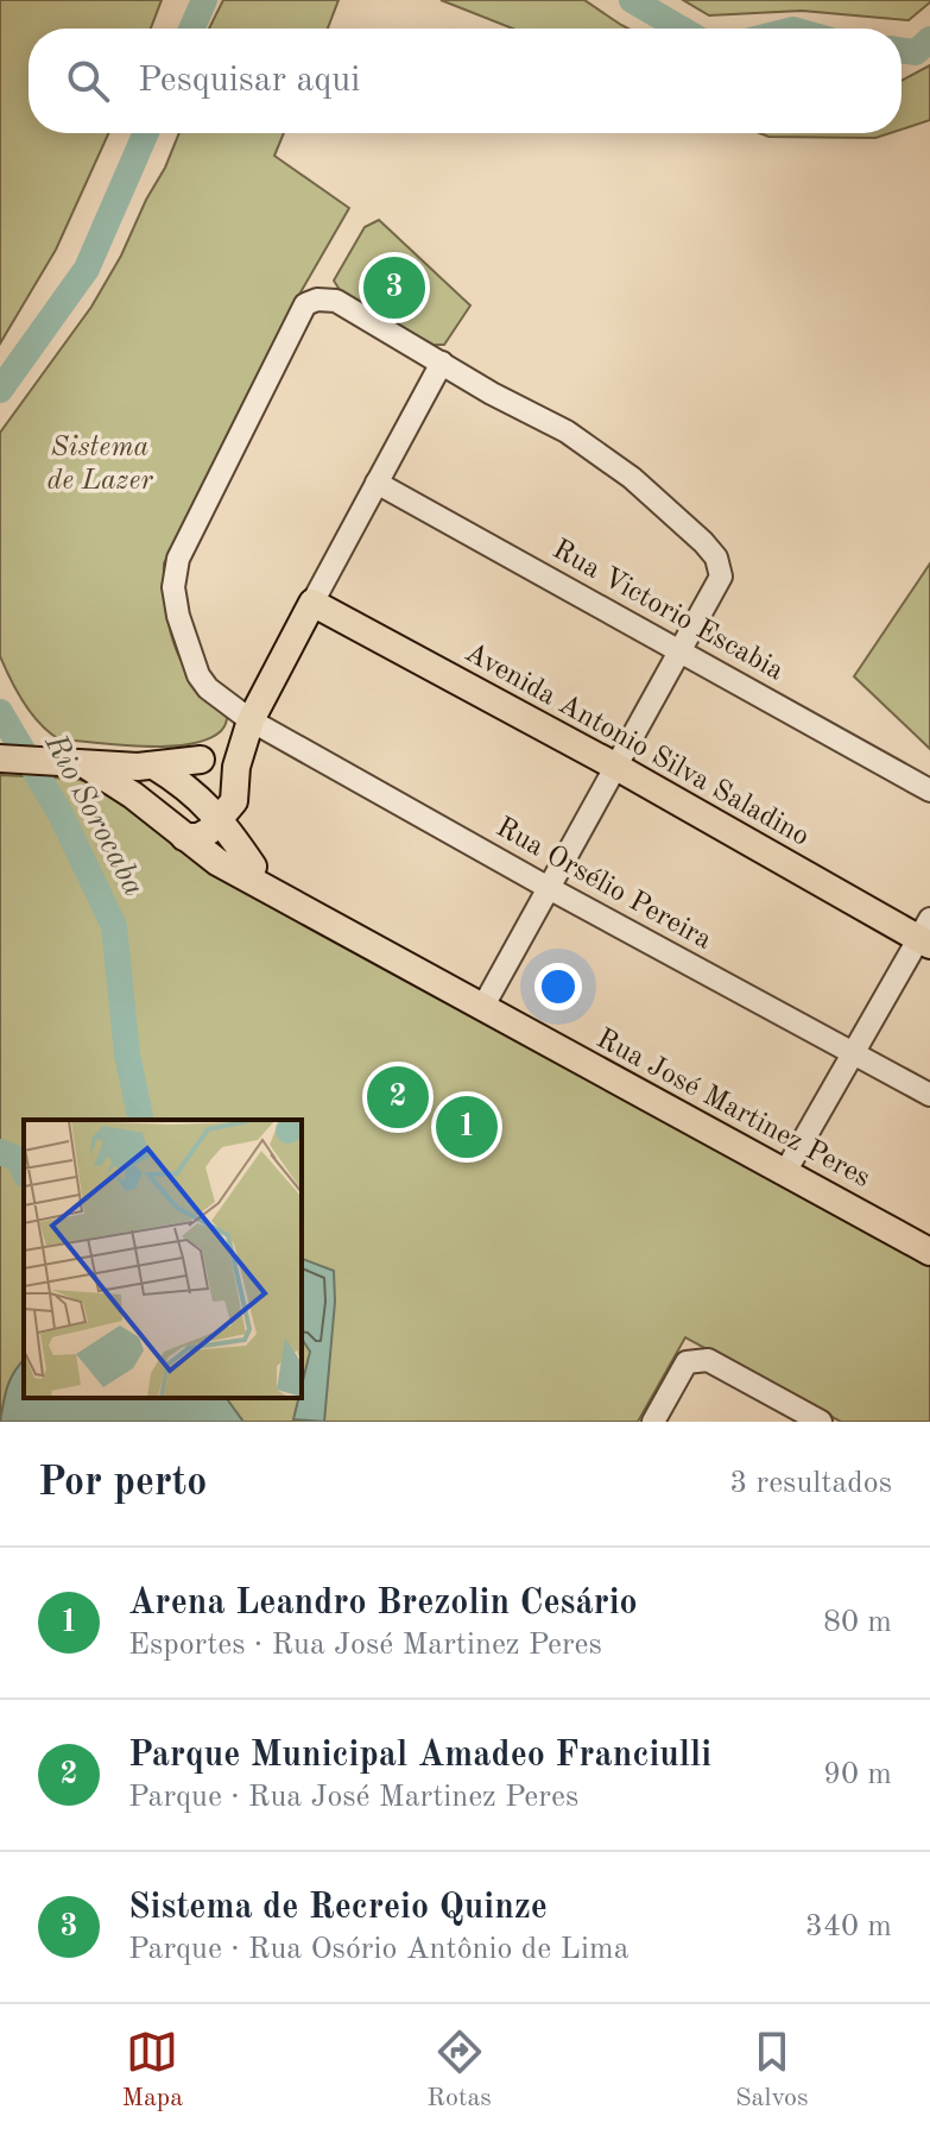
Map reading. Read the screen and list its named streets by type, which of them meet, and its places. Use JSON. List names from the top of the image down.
{
  "streets": {
    "main road": ["Avenida Antonio Silva Saladino", "Rua José Martinez Peres"],
    "street": ["Rua Victorio Escabia", "Rua Orsélio Pereira"]
  },
  "water": ["Rio Sorocaba"],
  "parks": ["Sistema de Lazer"],
  "page": {
    "search": "Pesquisar aqui",
    "pins": ["3", "2", "1"],
    "heading": ["Por perto", "3 resultados"],
    "list": [
      {
        "mark": "1",
        "name": "Arena Leandro Brezolin Cesário",
        "note": "Esportes · Rua José Martinez Peres",
        "value": "80 m"
      },
      {
        "mark": "2",
        "name": "Parque Municipal Amadeo Franciulli",
        "note": "Parque · Rua José Martinez Peres",
        "value": "90 m"
      },
      {
        "mark": "3",
        "name": "Sistema de Recreio Quinze",
        "note": "Parque · Rua Osório Antônio de Lima",
        "value": "340 m"
      }
    ],
    "nav": ["Mapa", "Rotas", "Salvos"]
  }
}
